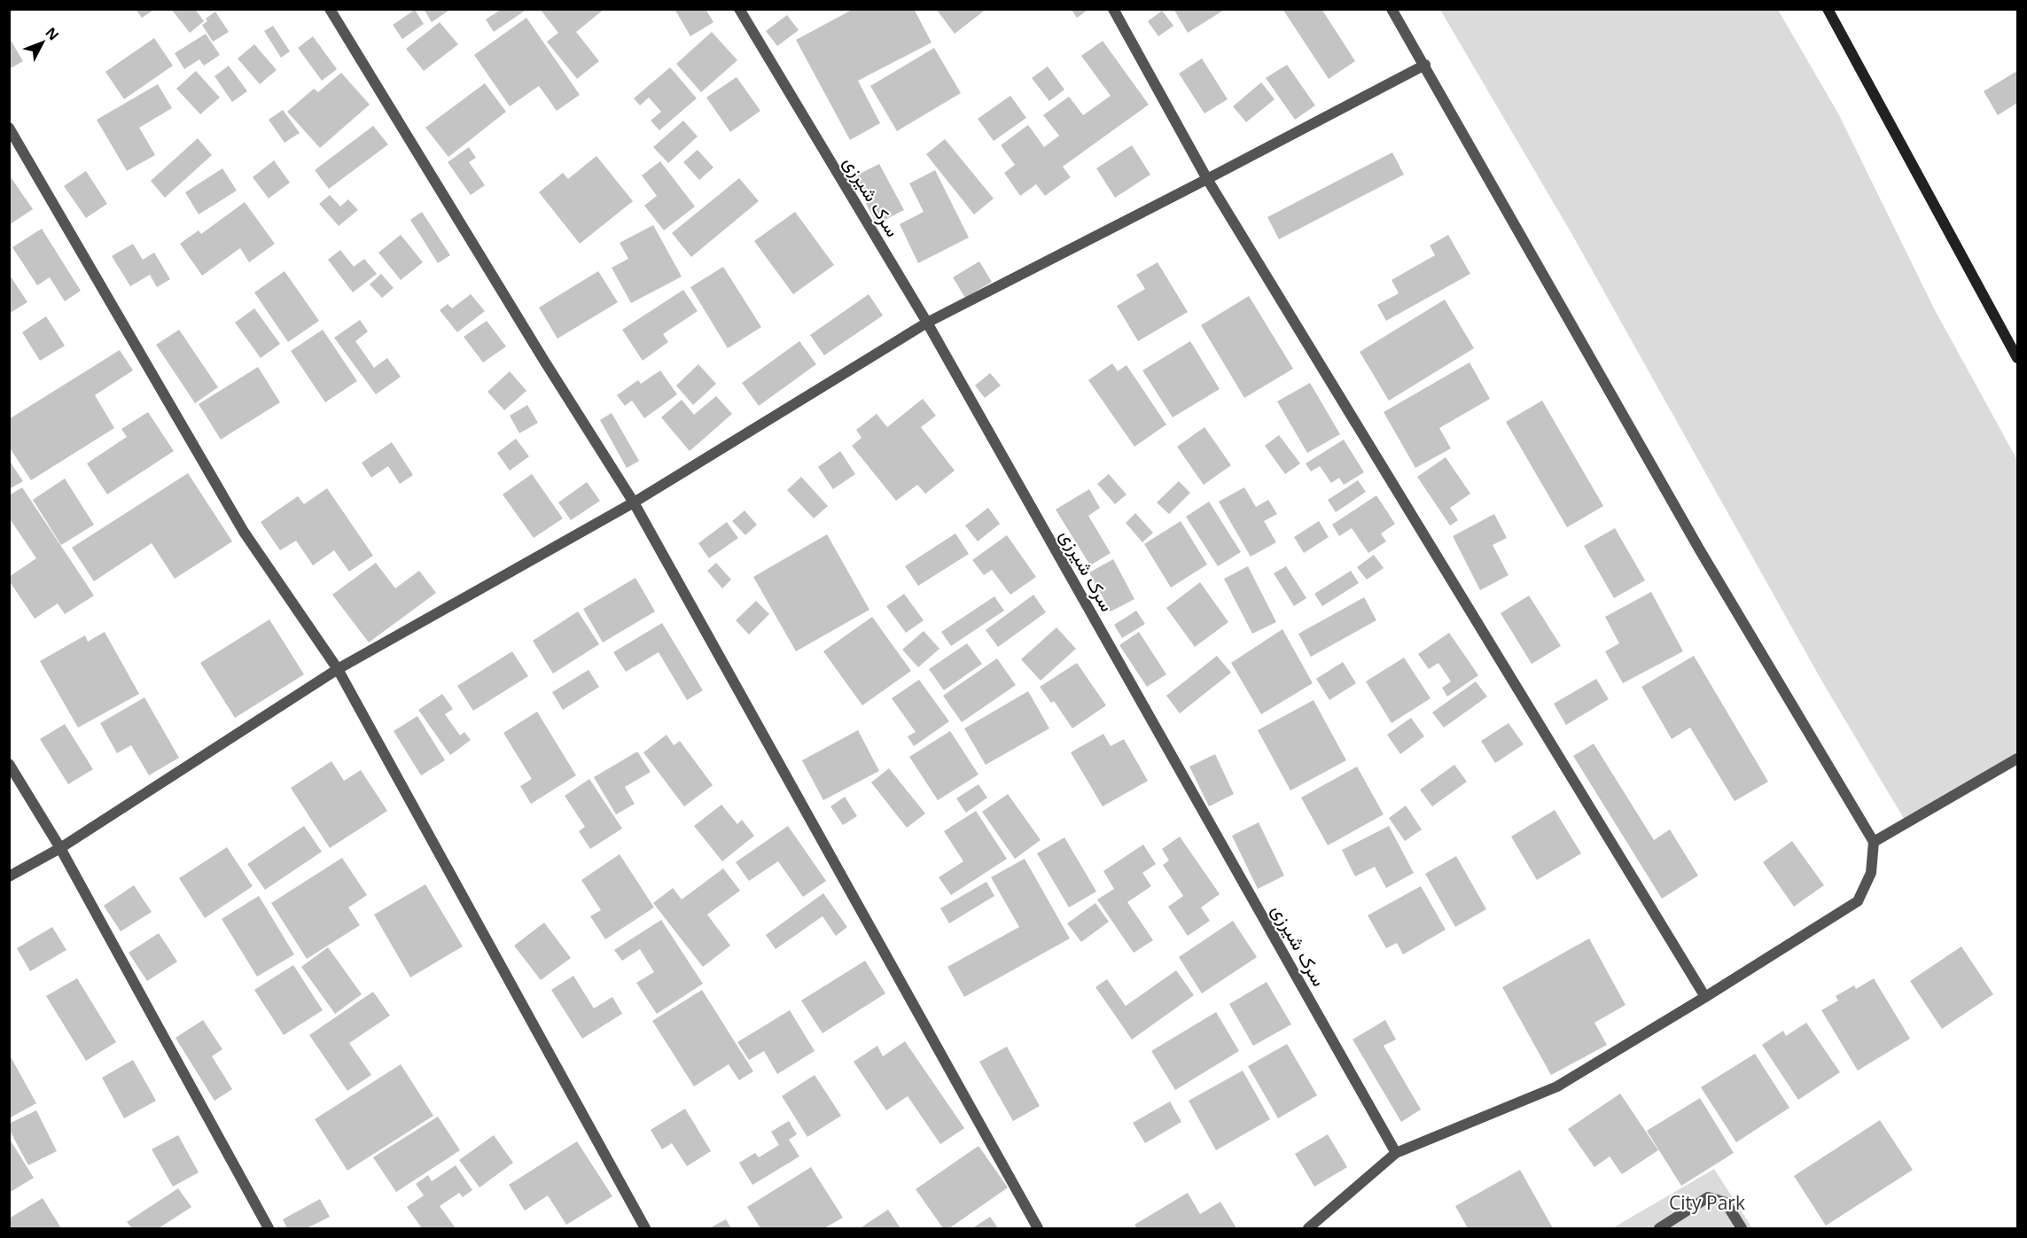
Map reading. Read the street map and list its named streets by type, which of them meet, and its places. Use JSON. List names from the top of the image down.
{
  "streets": {
    "street": ["سرک شیرزی"]
  },
  "parks": ["City Park"],
  "north": "top right"
}
